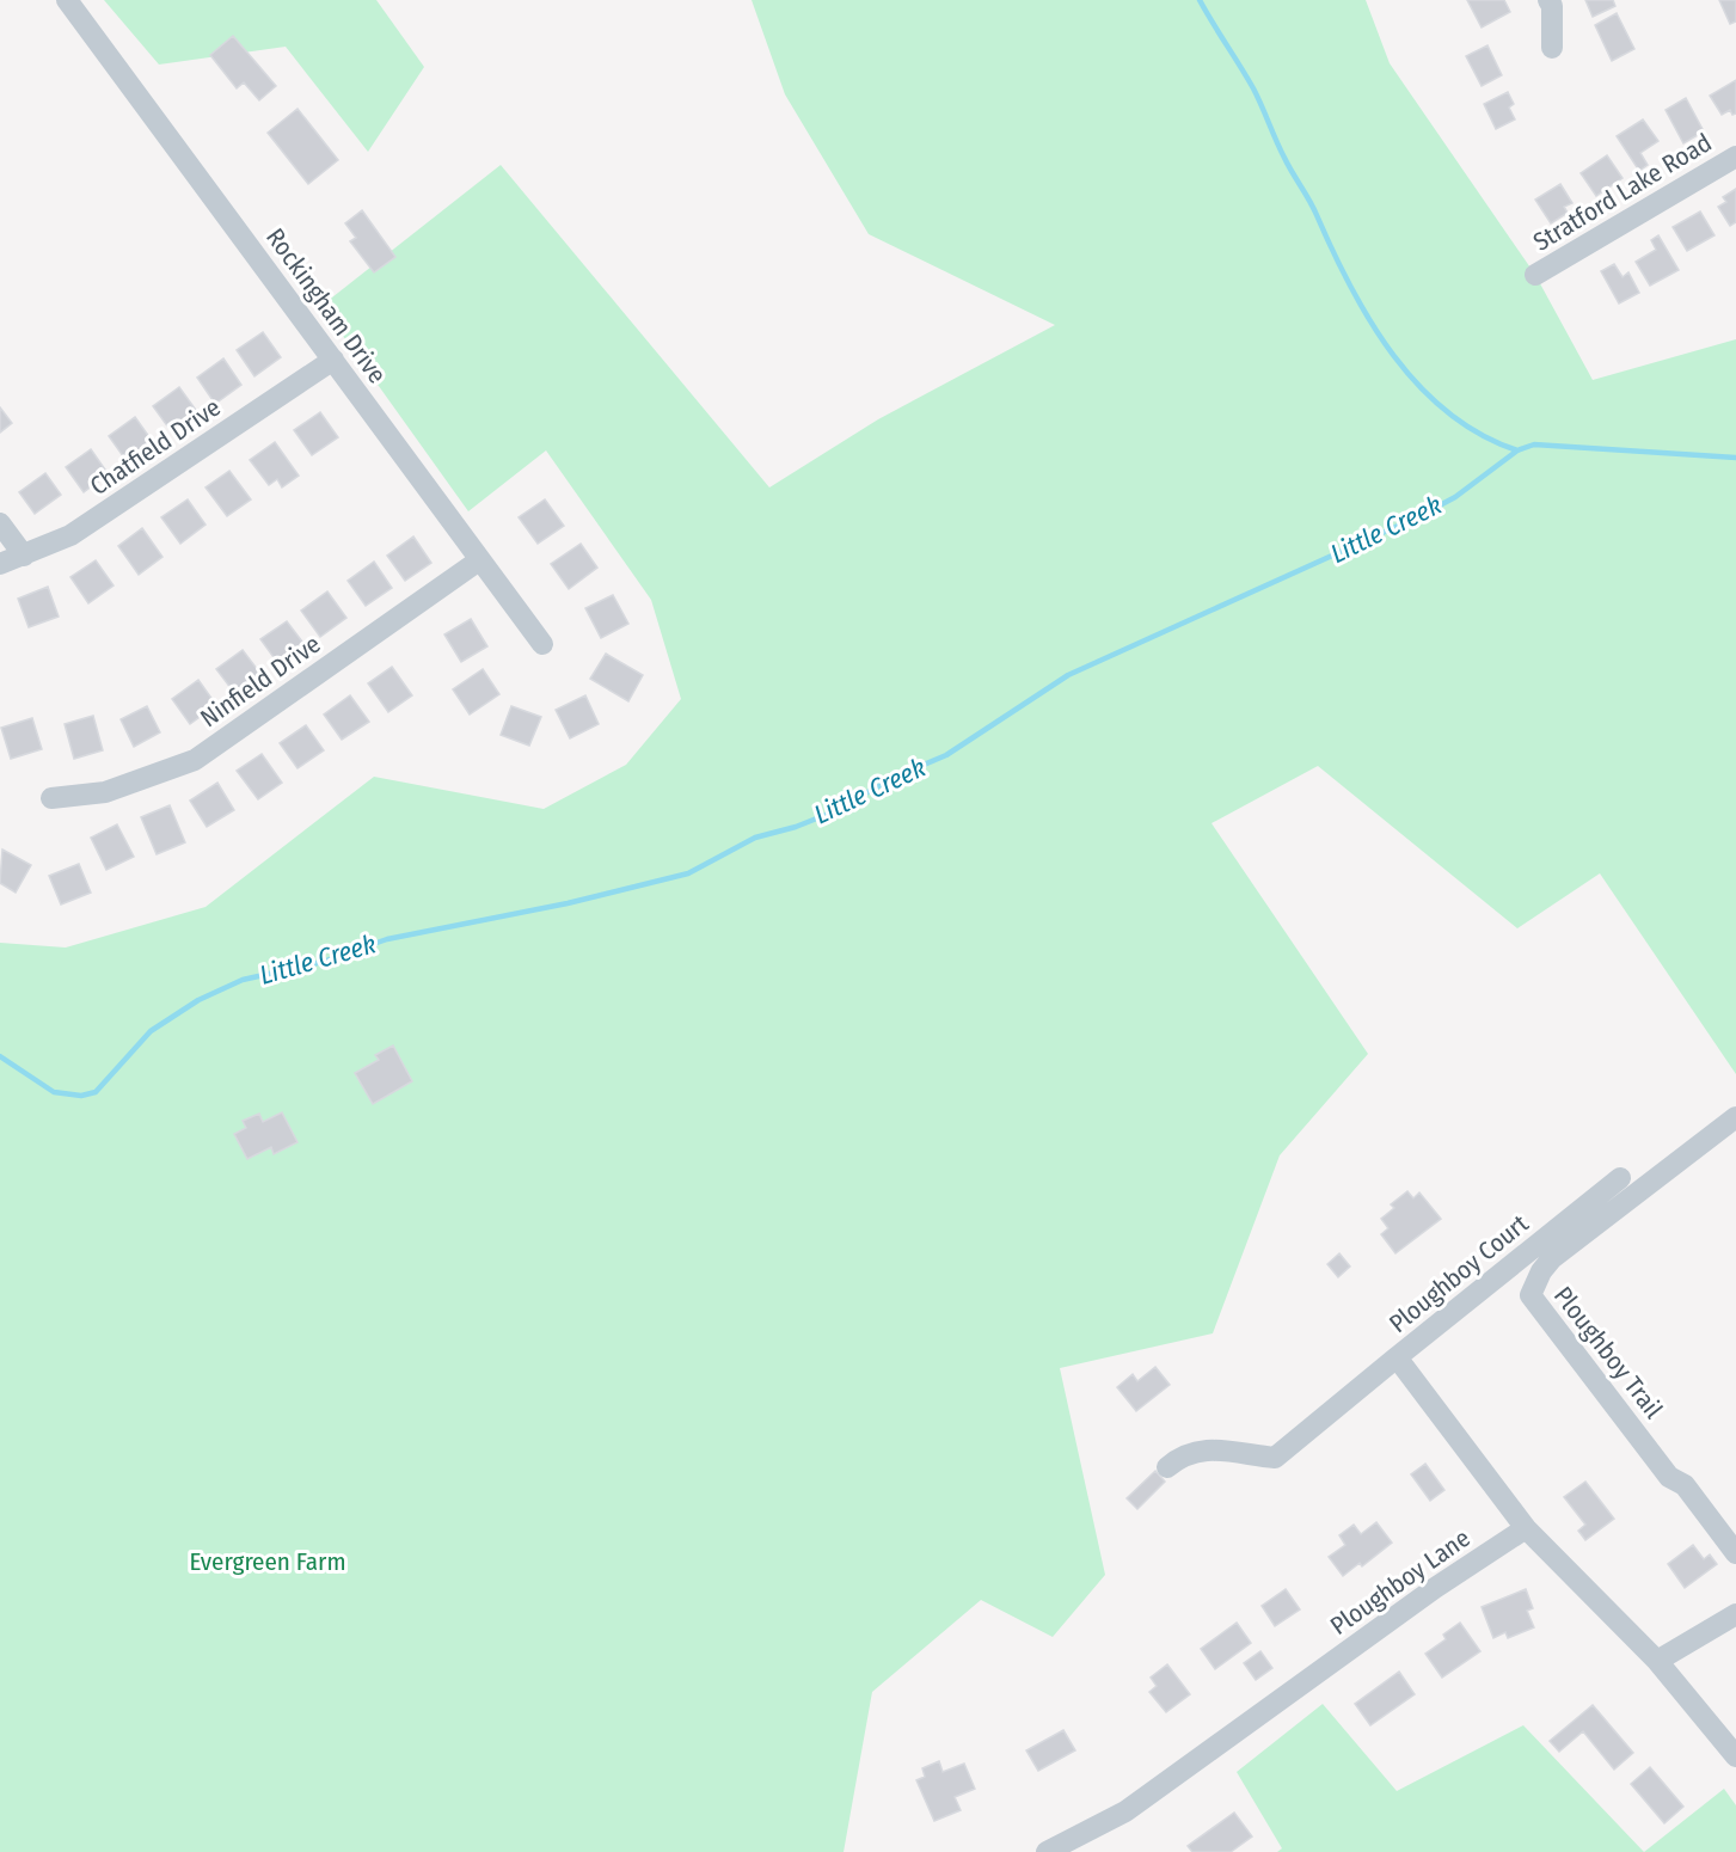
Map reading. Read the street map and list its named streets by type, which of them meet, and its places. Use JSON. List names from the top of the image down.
{
  "streets": {
    "street": [
      "Stratford Lake Road",
      "Rockingham Drive",
      "Chatfield Drive",
      "Ninfield Drive",
      "Ploughboy Court",
      "Ploughboy Trail",
      "Ploughboy Lane"
    ]
  },
  "crossings": [
    ["Rockingham Drive", "Chatfield Drive"],
    ["Rockingham Drive", "Ninfield Drive"],
    ["Ploughboy Court", "Ploughboy Lane"]
  ],
  "water": ["Little Creek"],
  "parks": ["Evergreen Farm"]
}
